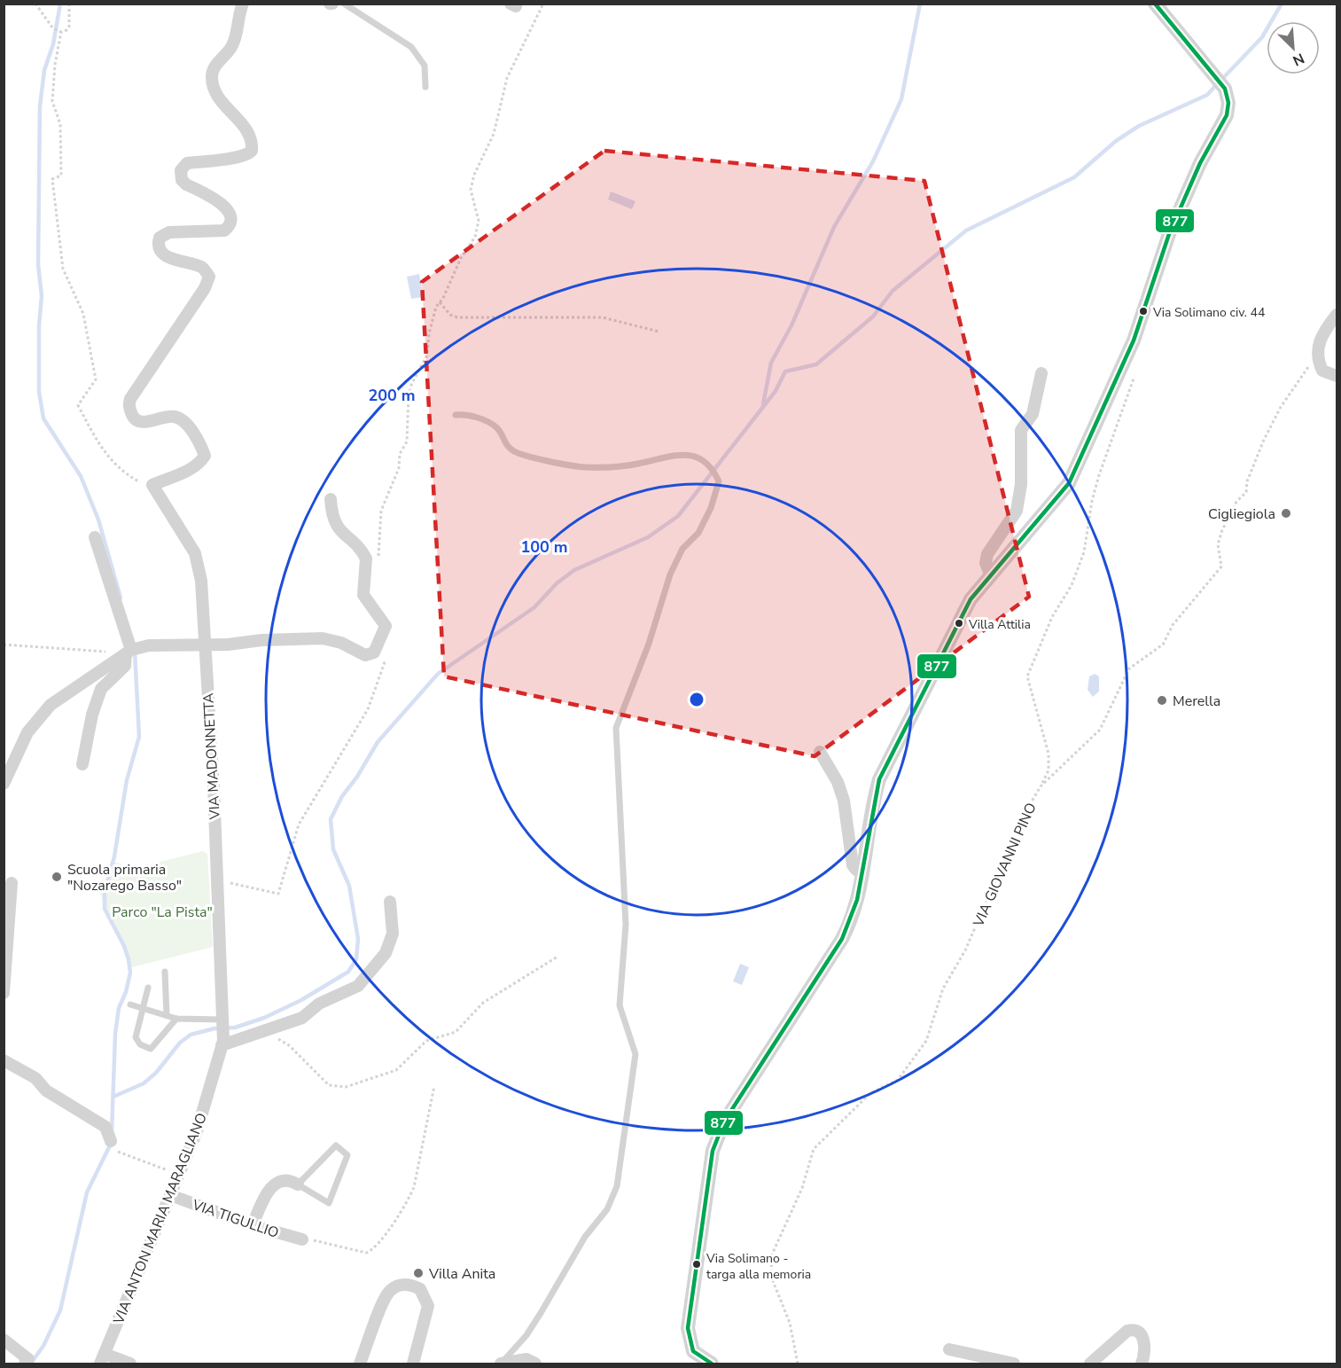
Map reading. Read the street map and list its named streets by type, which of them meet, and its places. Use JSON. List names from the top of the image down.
{
  "streets": {
    "street": ["VIA MADONNETTA", "VIA ANTON MARIA MARAGLIANO", "VIA TIGULLIO"],
    "path": ["VIA GIOVANNI PINO"]
  },
  "crossings": [
    ["VIA MADONNETTA", "VIA ANTON MARIA MARAGLIANO"],
    ["VIA ANTON MARIA MARAGLIANO", "VIA TIGULLIO"]
  ],
  "parks": ["Parco \"La Pista\""],
  "places": [
    "Via Solimano civ. 44",
    "Cigliegiola",
    "Villa Attilia",
    "Merella",
    "Scuola primaria \"Nozarego Basso\"",
    "Via Solimano - targa alla memoria",
    "Villa Anita"
  ],
  "lines": ["transit line 877"],
  "north": "bottom right",
  "rings": ["200 m", "100 m"]
}
